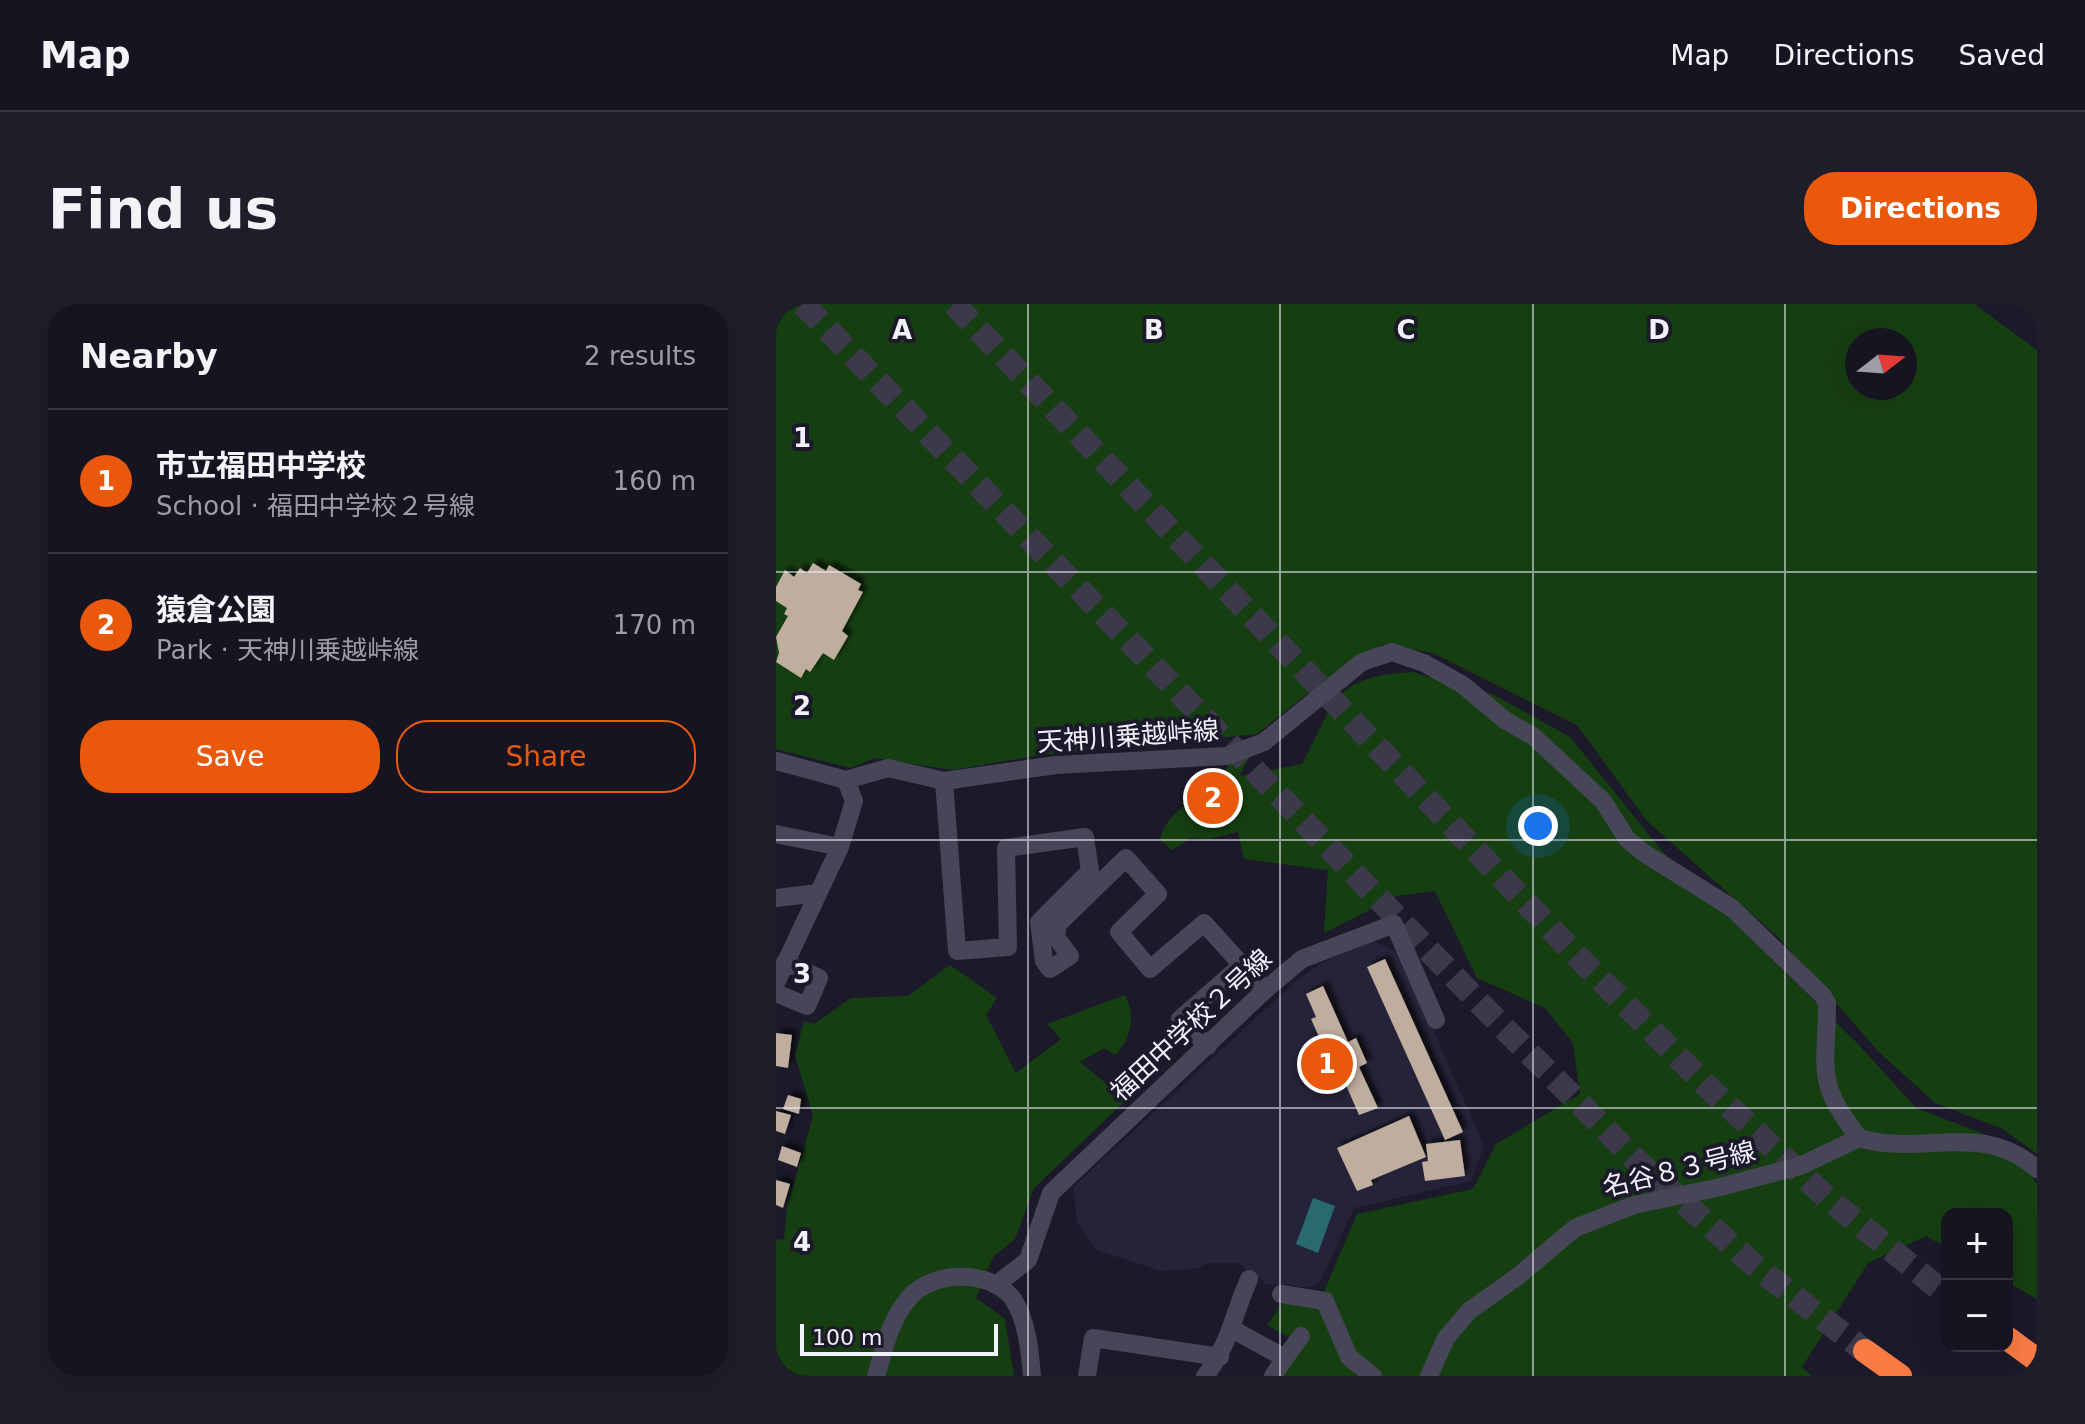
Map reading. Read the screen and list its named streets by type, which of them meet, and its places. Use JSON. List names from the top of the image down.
{
  "streets": {
    "street": ["天神川乗越峠線", "福田中学校２号線", "名谷８３号線"]
  },
  "crossings": [
    ["天神川乗越峠線", "名谷８３号線"]
  ],
  "scale_bar": "100 m",
  "north": "right",
  "page": {
    "header": "Map",
    "nav": ["Map", "Directions", "Saved"],
    "buttons": [
      "Directions",
      ["Save", "Share"]
    ],
    "title": "Find us",
    "heading": ["Nearby", "2 results"],
    "list": [
      {
        "mark": "1",
        "name": "市立福田中学校",
        "note": "School · 福田中学校２号線",
        "value": "160 m"
      },
      {
        "mark": "2",
        "name": "猿倉公園",
        "note": "Park · 天神川乗越峠線",
        "value": "170 m"
      }
    ],
    "pins": ["2", "1"],
    "map_buttons": ["+", "−"],
    "scale": "100 m"
  },
  "grid": {
    "columns": [
      "A",
      "B",
      "C",
      "D"
    ],
    "rows": [
      "1",
      "2",
      "3",
      "4"
    ]
  }
}
